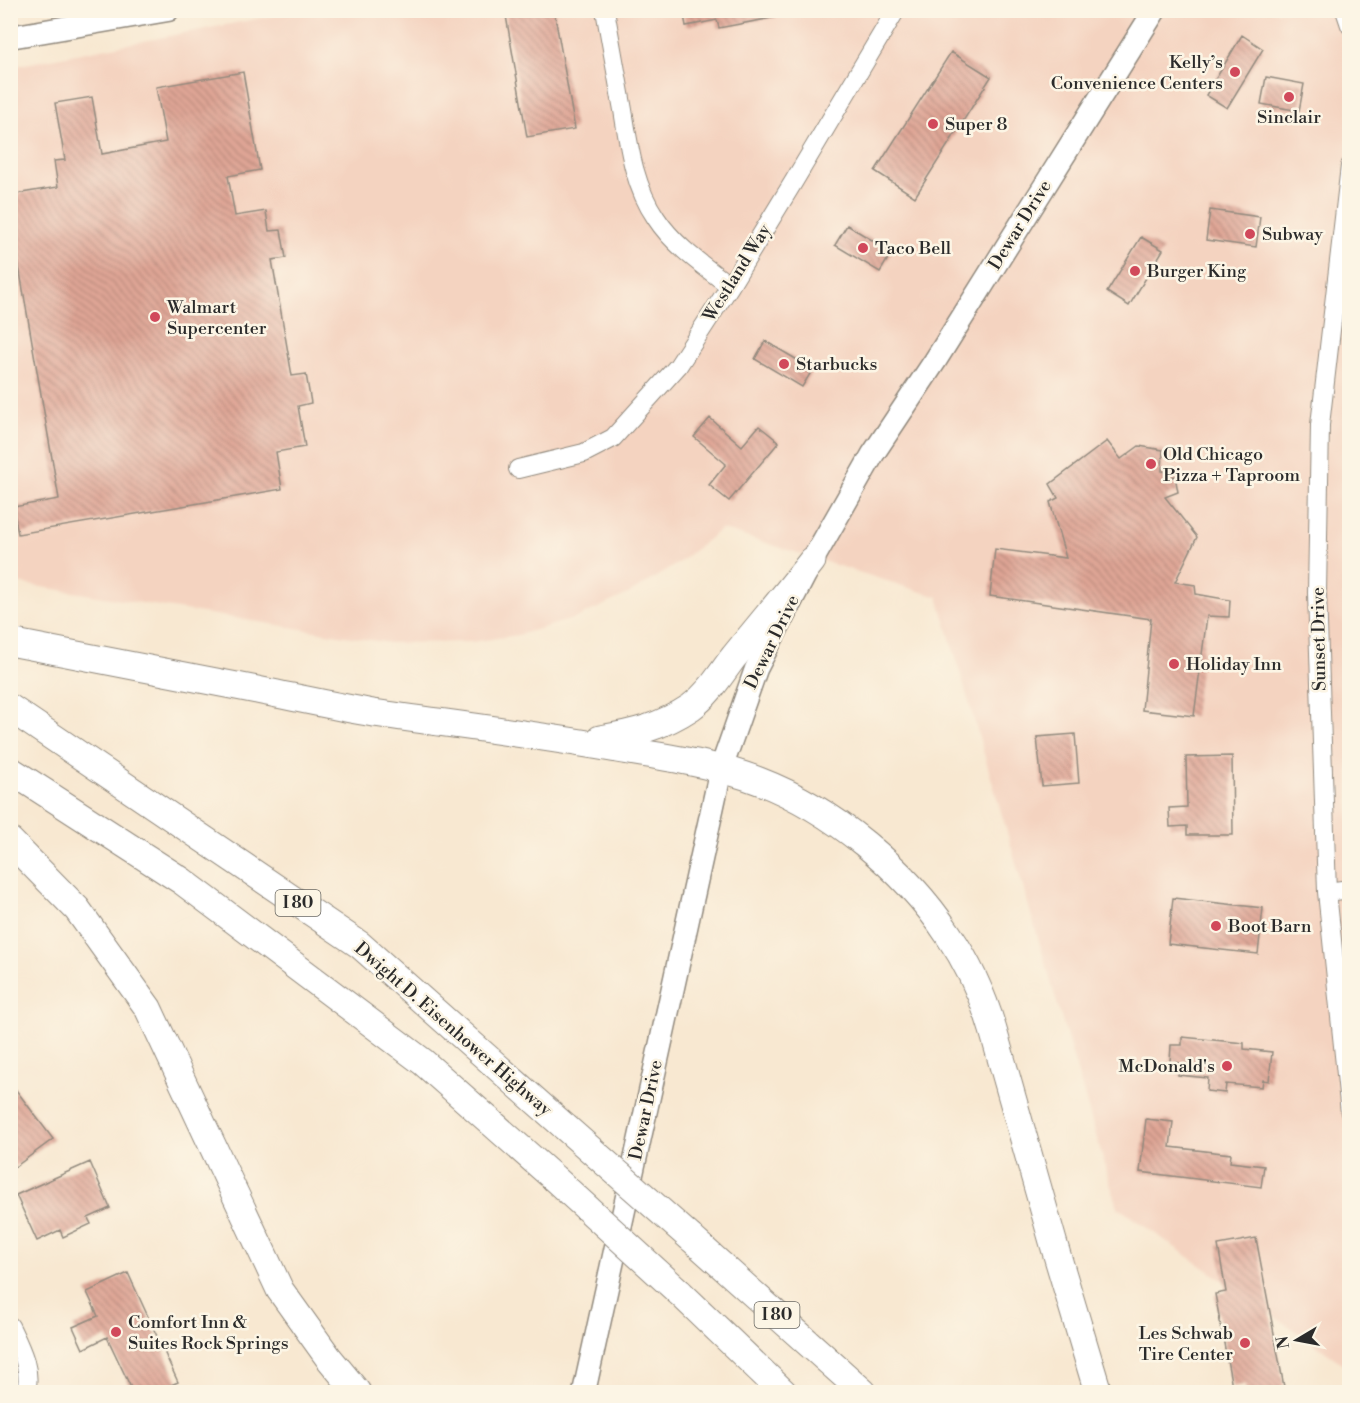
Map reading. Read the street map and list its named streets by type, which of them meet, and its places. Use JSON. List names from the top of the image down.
{
  "streets": {
    "highway": ["I 80", "Dwight D. Eisenhower Highway"],
    "main road": ["Dewar Drive"],
    "street": ["Westland Way", "Sunset Drive"]
  },
  "places": [
    "Kelly’s Convenience Centers",
    "Sinclair",
    "Super 8",
    "Subway",
    "Taco Bell",
    "Burger King",
    "Walmart Supercenter",
    "Starbucks",
    "Old Chicago Pizza + Taproom",
    "Holiday Inn",
    "Boot Barn",
    "McDonald's",
    "Comfort Inn & Suites Rock Springs",
    "Les Schwab Tire Center"
  ],
  "north": "left"
}
